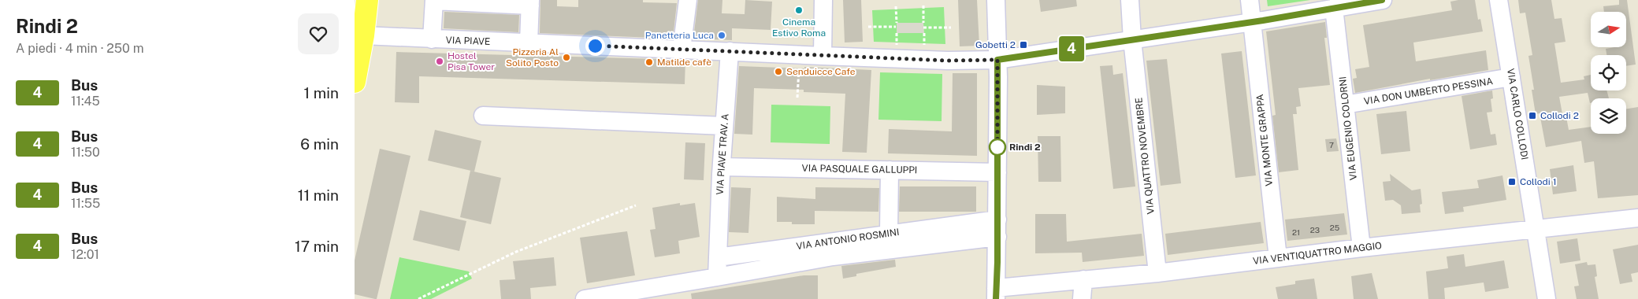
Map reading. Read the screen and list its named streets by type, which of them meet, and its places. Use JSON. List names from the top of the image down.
{
  "streets": {
    "street": [
      "VIA PIAVE",
      "VIA DON UMBERTO PESSINA",
      "VIA CARLO COLLODI",
      "VIA EUGENIO COLORNI",
      "VIA MONTE GRAPPA",
      "VIA PIAVE TRAV. A",
      "VIA QUATTRO NOVEMBRE",
      "VIA PASQUALE GALLUPPI",
      "VIA ANTONIO ROSMINI",
      "VIA VENTIQUATTRO MAGGIO"
    ]
  },
  "crossings": [
    ["VIA PIAVE", "VIA EUGENIO COLORNI"],
    ["VIA PIAVE", "VIA MONTE GRAPPA"],
    ["VIA PIAVE", "VIA PIAVE TRAV. A"],
    ["VIA PIAVE", "VIA QUATTRO NOVEMBRE"],
    ["VIA DON UMBERTO PESSINA", "VIA CARLO COLLODI"],
    ["VIA DON UMBERTO PESSINA", "VIA EUGENIO COLORNI"],
    ["VIA CARLO COLLODI", "VIA VENTIQUATTRO MAGGIO"],
    ["VIA EUGENIO COLORNI", "VIA VENTIQUATTRO MAGGIO"],
    ["VIA MONTE GRAPPA", "VIA VENTIQUATTRO MAGGIO"],
    ["VIA PIAVE TRAV. A", "VIA PASQUALE GALLUPPI"],
    ["VIA PIAVE TRAV. A", "VIA ANTONIO ROSMINI"],
    ["VIA QUATTRO NOVEMBRE", "VIA VENTIQUATTRO MAGGIO"]
  ],
  "places": {
    "other": [
      "Cinema Estivo Roma",
      "Panetteria Luca",
      "Pizzeria Al Solito Posto",
      "Hostel Pisa Tower",
      "Matilde cafè",
      "Senduicce Cafe",
      "Rindi 2"
    ],
    "transit": ["Gobetti 2", "Collodi 2", "Collodi 1"]
  },
  "lines": ["bus line 4"],
  "house_numbers": [
    "7",
    "25",
    "23",
    "21"
  ],
  "north": "right",
  "page": {
    "heading": ["Rindi 2", "A piedi · 4 min · 250 m"],
    "on_map": "4",
    "list": [
      {
        "mark": "4",
        "name": "Bus",
        "note": "11:45",
        "value": "1 min"
      },
      {
        "mark": "4",
        "name": "Bus",
        "note": "11:50",
        "value": "6 min"
      },
      {
        "mark": "4",
        "name": "Bus",
        "note": "11:55",
        "value": "11 min"
      },
      {
        "mark": "4",
        "name": "Bus",
        "note": "12:01",
        "value": "17 min"
      }
    ]
  }
}
